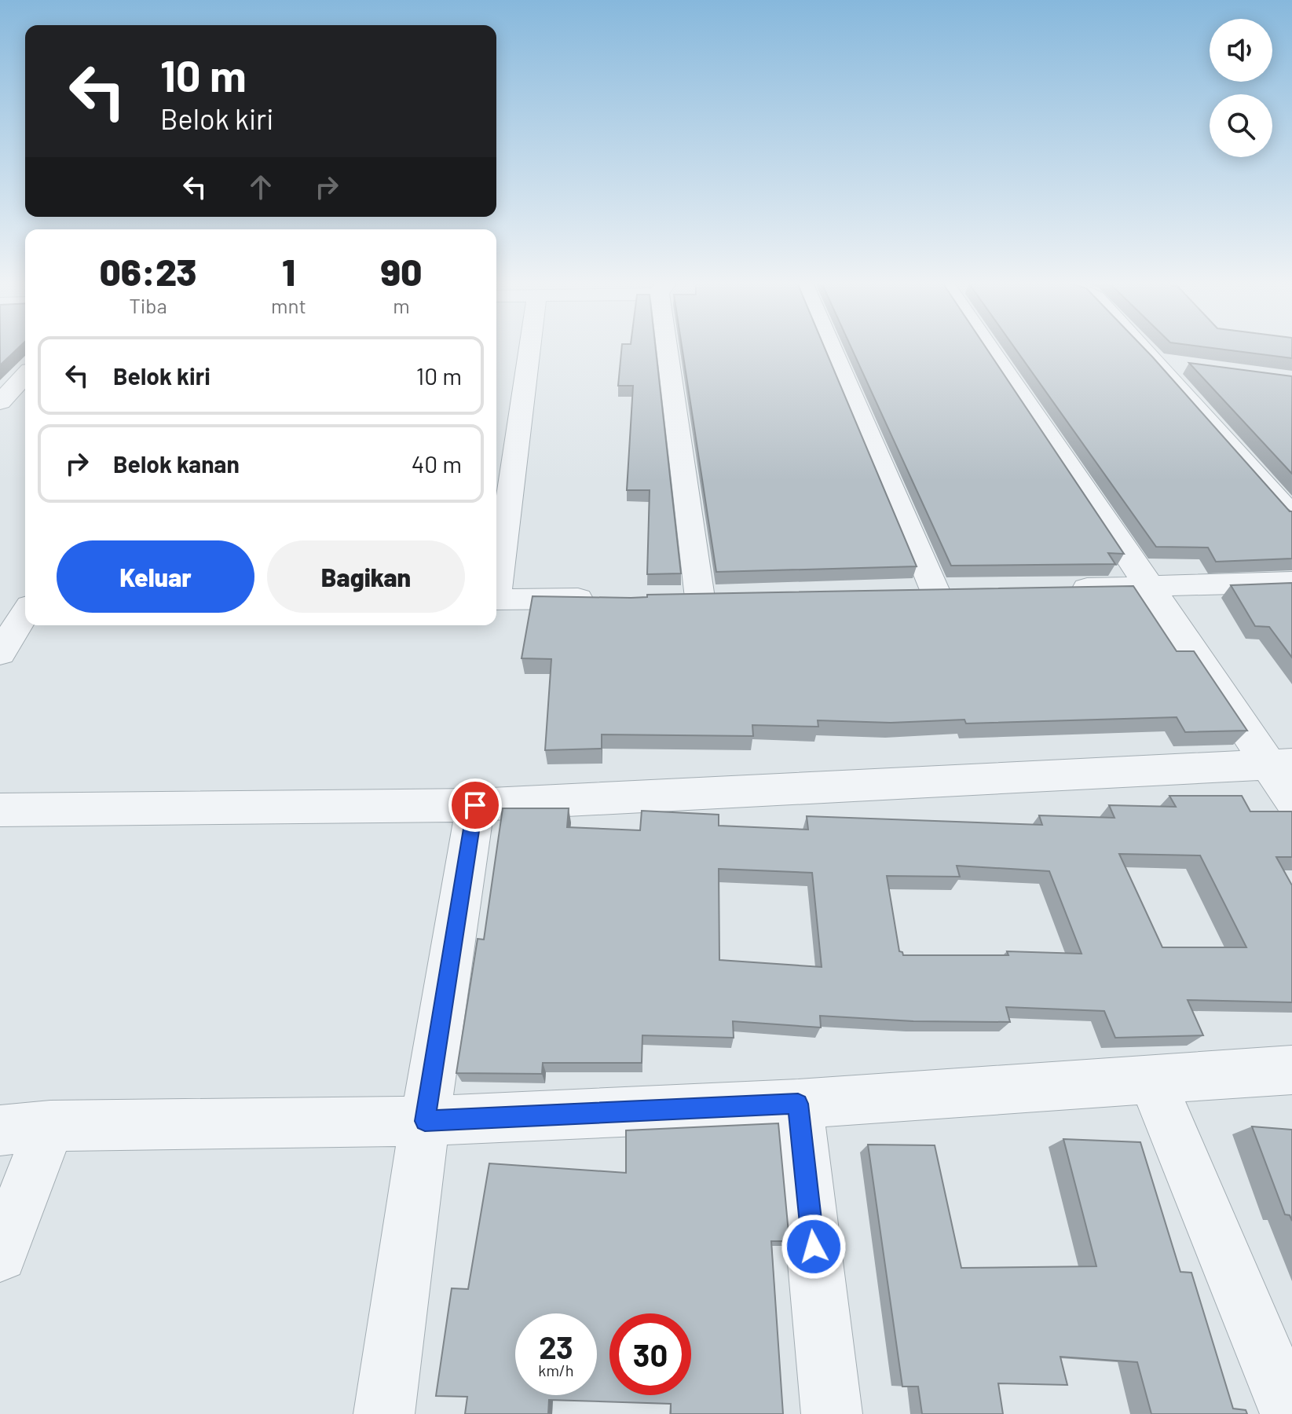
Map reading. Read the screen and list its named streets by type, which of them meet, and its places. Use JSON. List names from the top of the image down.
{
  "page": {
    "turn": ["10 m", "Belok kiri"],
    "eta": [
      "06:23",
      "Tiba",
      "1",
      "mnt",
      "90",
      "m"
    ],
    "list": [
      {
        "name": "Belok kiri",
        "value": "10 m"
      },
      {
        "name": "Belok kanan",
        "value": "40 m"
      }
    ],
    "buttons": ["Keluar", "Bagikan"],
    "speed": "23 km/h",
    "limit": "30"
  }
}
